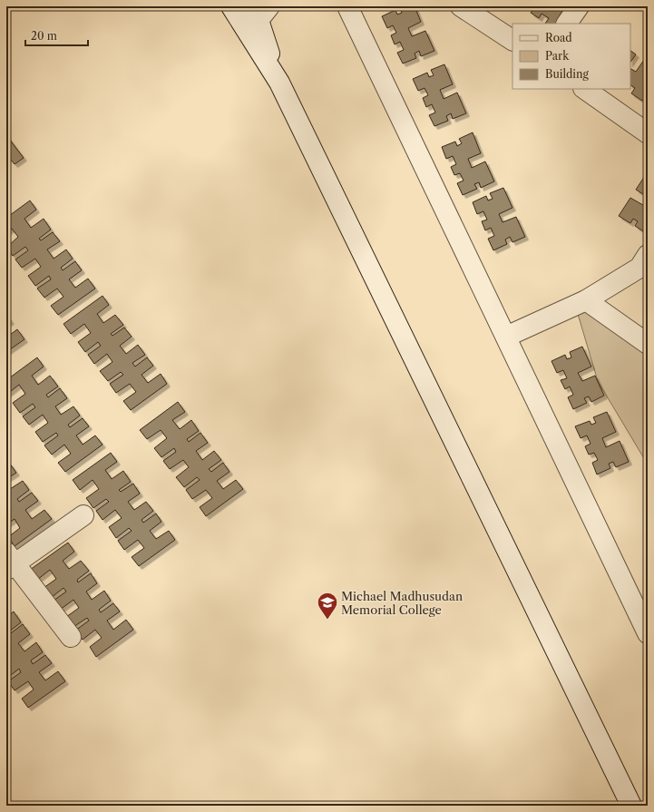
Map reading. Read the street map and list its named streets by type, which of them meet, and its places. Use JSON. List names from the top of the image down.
{
  "places": {
    "school or university": ["Michael Madhusudan Memorial College"]
  },
  "legend": ["Road", "Park", "Building"],
  "scale_bar": "20 m"
}
